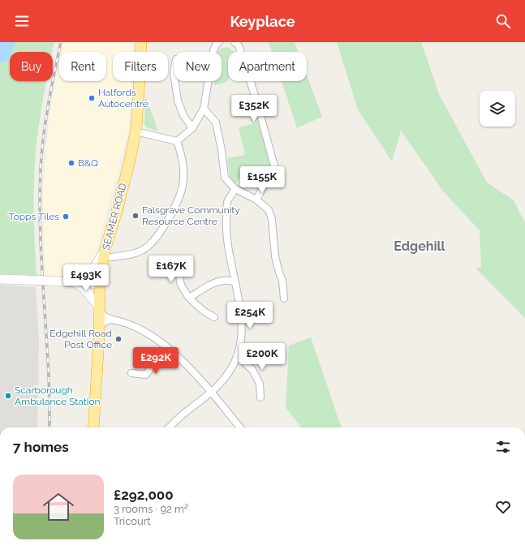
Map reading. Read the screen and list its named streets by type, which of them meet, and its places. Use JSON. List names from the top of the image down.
{
  "streets": {
    "highway": ["SEAMER ROAD"]
  },
  "districts": ["Edgehill"],
  "places": [
    "Halfords Autocentre",
    "B&Q",
    "Falsgrave Community Resource Centre",
    "Topps Tiles",
    "Edgehill Road Post Office",
    "Scarborough Ambulance Station"
  ],
  "page": {
    "header": "Keyplace",
    "chip": [
      "Buy",
      "Rent",
      "Filters",
      "New",
      "Apartment"
    ],
    "price": [
      "£352K",
      "£155K",
      "£167K",
      "£493K",
      "£254K",
      "£200K",
      "£292K"
    ],
    "heading": "7 homes",
    "list": [
      {
        "name": "£292,000",
        "note": "3 rooms · 92 m² · Tricourt"
      }
    ]
  }
}
